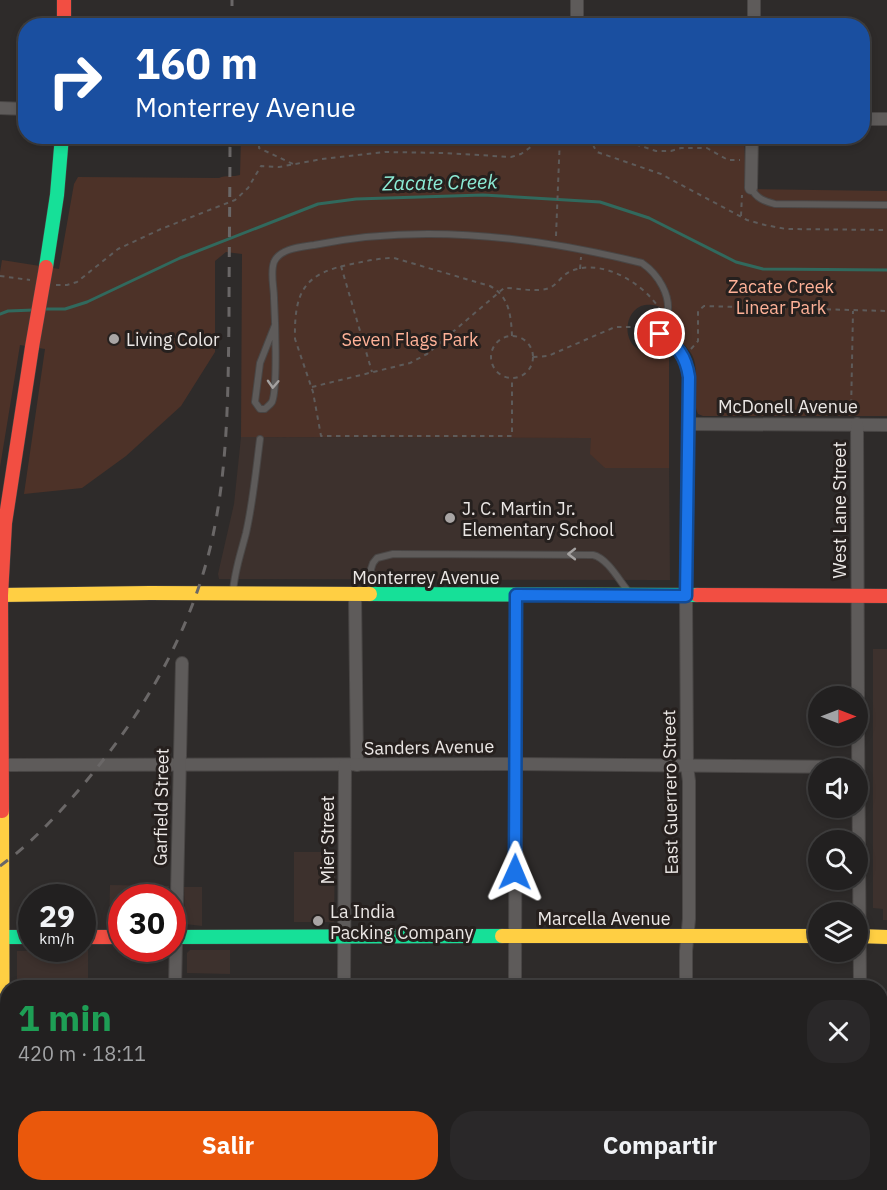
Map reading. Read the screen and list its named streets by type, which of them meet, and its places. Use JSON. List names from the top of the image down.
{
  "streets": {
    "street": [
      "McDonell Avenue",
      "West Lane Street",
      "Monterrey Avenue",
      "Sanders Avenue",
      "East Guerrero Street",
      "Garfield Street",
      "Mier Street",
      "Marcella Avenue"
    ]
  },
  "crossings": [
    ["McDonell Avenue", "West Lane Street"],
    ["McDonell Avenue", "East Guerrero Street"],
    ["West Lane Street", "Monterrey Avenue"],
    ["Monterrey Avenue", "East Guerrero Street"],
    ["Monterrey Avenue", "Mier Street"],
    ["Sanders Avenue", "East Guerrero Street"],
    ["Sanders Avenue", "Garfield Street"],
    ["Sanders Avenue", "Mier Street"],
    ["East Guerrero Street", "Marcella Avenue"],
    ["Mier Street", "Marcella Avenue"]
  ],
  "water": ["Zacate Creek"],
  "parks": ["Zacate Creek Linear Park", "Seven Flags Park"],
  "places": ["Living Color", "J. C. Martin Jr. Elementary School", "La India Packing Company"],
  "north": "right",
  "page": {
    "turn": ["160 m", "Monterrey Avenue"],
    "speed": "29 km/h",
    "limit": "30",
    "heading": ["1 min", "420 m · 18:11"],
    "buttons": ["Salir", "Compartir"]
  }
}
